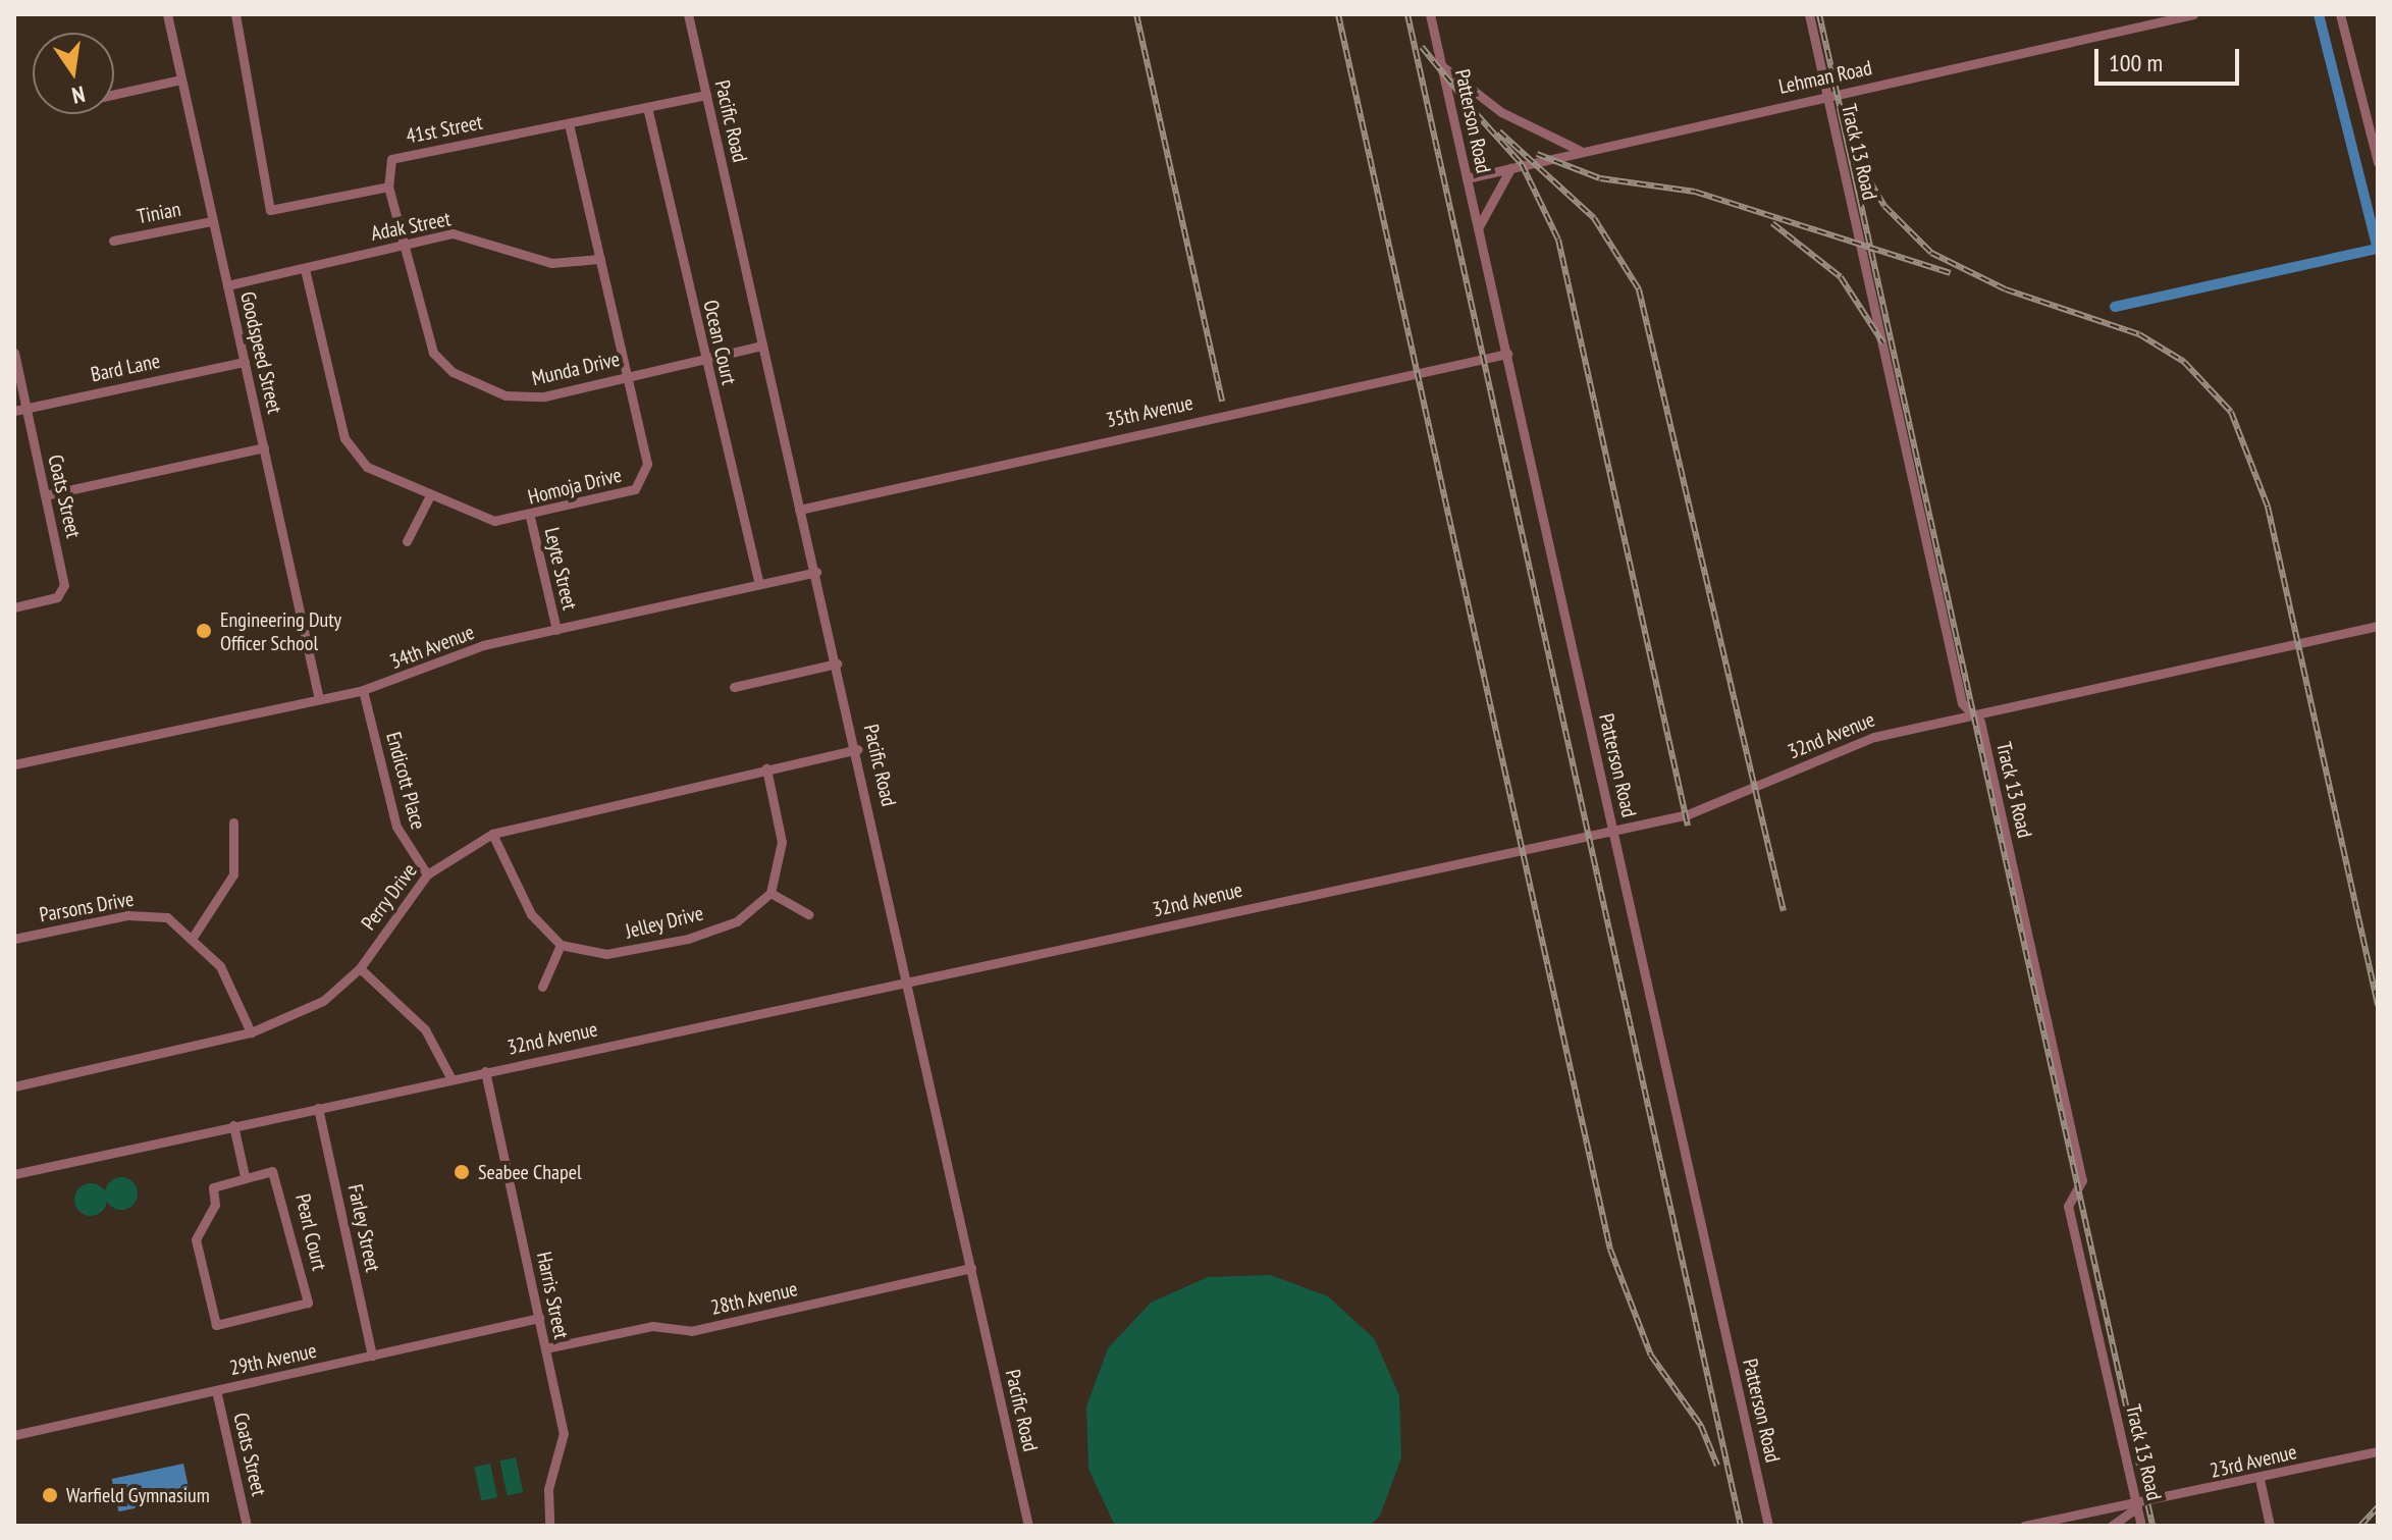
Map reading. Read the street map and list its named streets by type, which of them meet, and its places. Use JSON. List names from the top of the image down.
{
  "streets": {
    "street": [
      "Lehman Road",
      "Pacific Road",
      "Patterson Road",
      "41st Street",
      "Track 13 Road",
      "Tinian",
      "Adak Street",
      "Ocean Court",
      "Goodspeed Street",
      "Bard Lane",
      "Munda Drive",
      "35th Avenue",
      "Homoja Drive",
      "Coats Street",
      "Leyte Street",
      "34th Avenue",
      "32nd Avenue",
      "Endicott Place",
      "Perry Drive",
      "Parsons Drive",
      "Jelley Drive",
      "Farley Street",
      "Pearl Court",
      "Harris Street",
      "28th Avenue",
      "29th Avenue",
      "23rd Avenue"
    ]
  },
  "crossings": [
    ["Lehman Road", "Patterson Road"],
    ["Lehman Road", "Track 13 Road"],
    ["Pacific Road", "41st Street"],
    ["Pacific Road", "Munda Drive"],
    ["Pacific Road", "35th Avenue"],
    ["Pacific Road", "34th Avenue"],
    ["Pacific Road", "32nd Avenue"],
    ["Pacific Road", "Perry Drive"],
    ["Pacific Road", "28th Avenue"],
    ["Patterson Road", "35th Avenue"],
    ["Patterson Road", "32nd Avenue"],
    ["41st Street", "Ocean Court"],
    ["41st Street", "Munda Drive"],
    ["41st Street", "Homoja Drive"],
    ["Track 13 Road", "32nd Avenue"],
    ["Track 13 Road", "23rd Avenue"],
    ["Tinian", "Goodspeed Street"],
    ["Adak Street", "Goodspeed Street"],
    ["Adak Street", "Munda Drive"],
    ["Adak Street", "Homoja Drive"],
    ["Ocean Court", "Munda Drive"],
    ["Ocean Court", "34th Avenue"],
    ["Goodspeed Street", "Bard Lane"],
    ["Goodspeed Street", "34th Avenue"],
    ["Bard Lane", "Coats Street"],
    ["Munda Drive", "Homoja Drive"],
    ["Homoja Drive", "Leyte Street"],
    ["Coats Street", "29th Avenue"],
    ["Leyte Street", "34th Avenue"],
    ["34th Avenue", "Endicott Place"],
    ["32nd Avenue", "Farley Street"],
    ["32nd Avenue", "Harris Street"],
    ["Endicott Place", "Perry Drive"],
    ["Perry Drive", "Parsons Drive"],
    ["Farley Street", "29th Avenue"],
    ["Harris Street", "28th Avenue"],
    ["Harris Street", "29th Avenue"]
  ],
  "places": ["Engineering Duty Officer School", "Seabee Chapel", "Warfield Gymnasium"],
  "scale_bar": "100 m",
  "north": "bottom"
}
